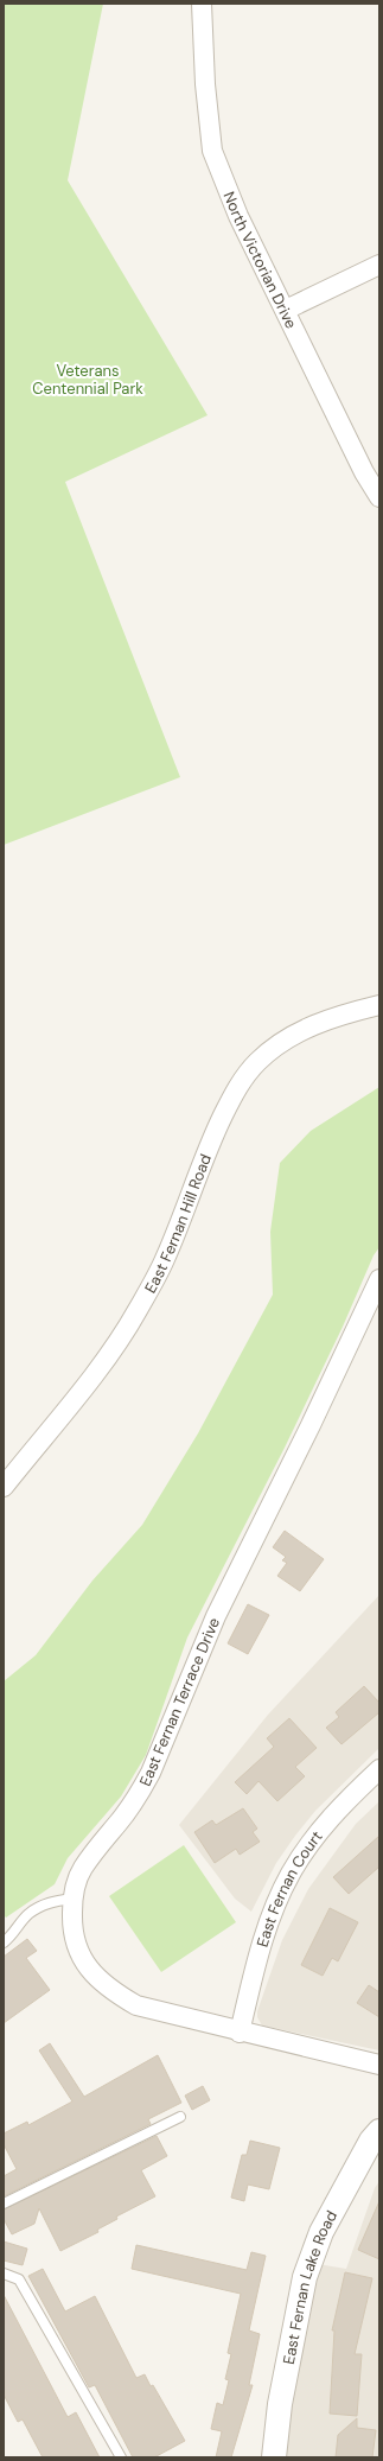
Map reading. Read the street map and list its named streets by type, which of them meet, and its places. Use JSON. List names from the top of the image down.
{
  "streets": {
    "street": [
      "North Victorian Drive",
      "East Fernan Hill Road",
      "East Fernan Terrace Drive",
      "East Fernan Court",
      "East Fernan Lake Road"
    ]
  },
  "crossings": [
    ["East Fernan Terrace Drive", "East Fernan Court"]
  ],
  "parks": ["Veterans Centennial Park"]
}
